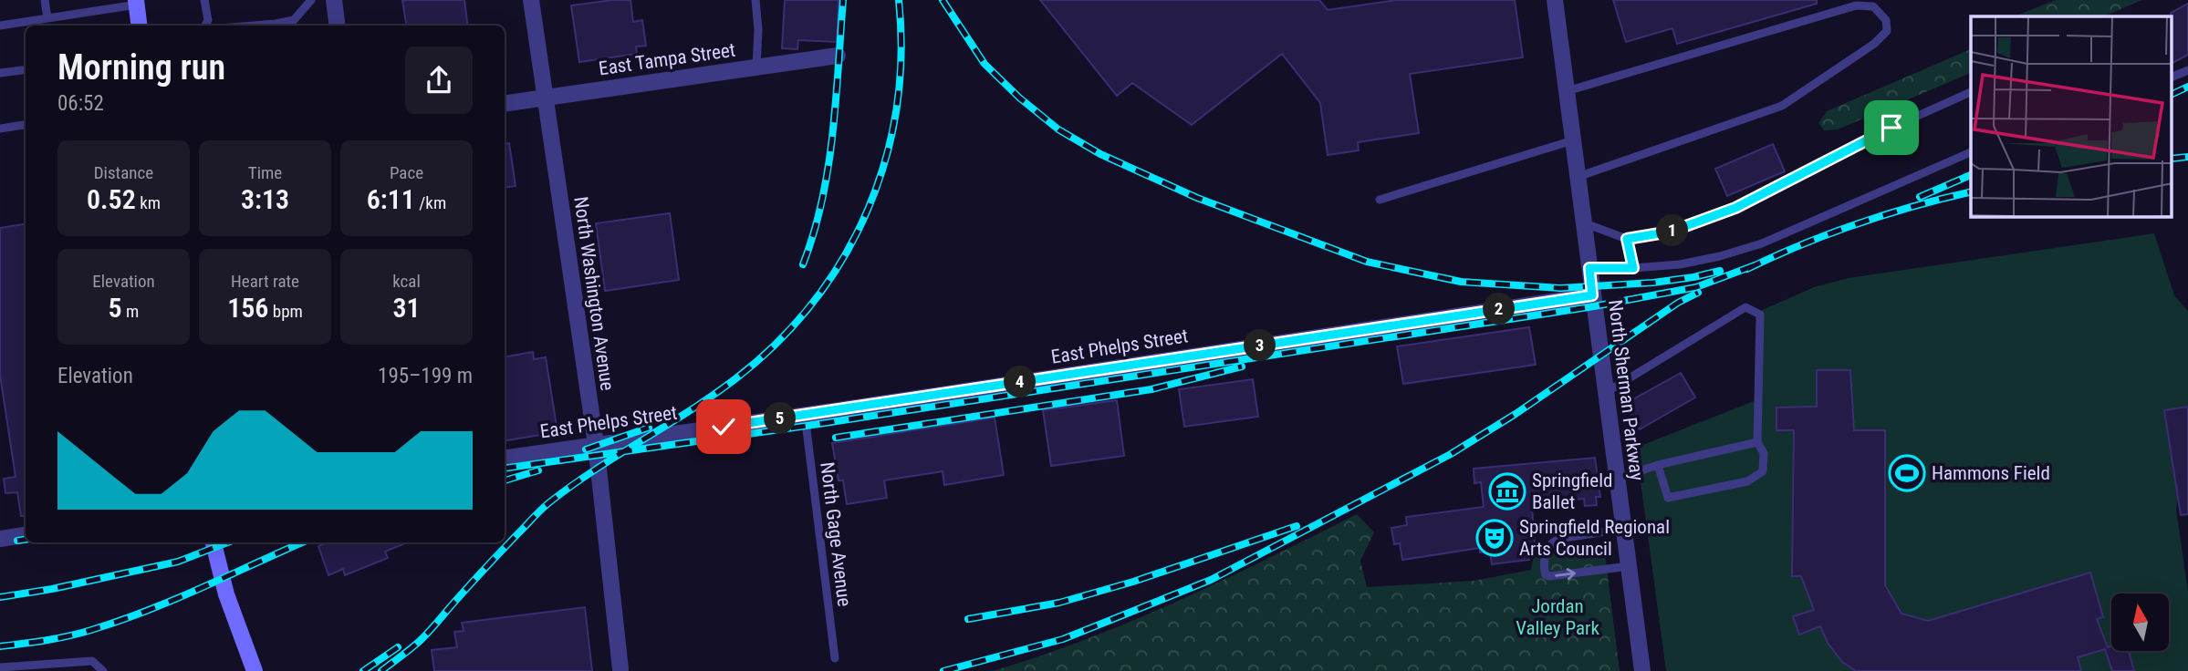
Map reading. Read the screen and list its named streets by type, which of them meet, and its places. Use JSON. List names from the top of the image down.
{
  "streets": {
    "street": [
      "East Tampa Street",
      "North Washington Avenue",
      "East Phelps Street",
      "North Sherman Parkway"
    ],
    "lane": ["North Gage Avenue"]
  },
  "crossings": [
    ["East Tampa Street", "North Washington Avenue"],
    ["North Washington Avenue", "East Phelps Street"],
    ["East Phelps Street", "North Sherman Parkway"],
    ["East Phelps Street", "North Gage Avenue"]
  ],
  "parks": ["Jordan Valley Park"],
  "places": {
    "sports": ["Hammons Field"],
    "museum": ["Springfield Ballet"],
    "theatre": ["Springfield Regional Arts Council"]
  },
  "north": "top",
  "page": {
    "heading": ["Morning run", "06:52"],
    "stats": [
      ["Distance", "0.52 km"],
      ["Time", "3:13"],
      ["Pace", "6:11 /km"],
      ["Elevation", "5 m"],
      ["Heart rate", "156 bpm"],
      ["kcal", "31"]
    ],
    "pins": [
      "1",
      "2",
      "3",
      "4",
      "5"
    ],
    "chart": ["Elevation", "195–199 m"]
  }
}
